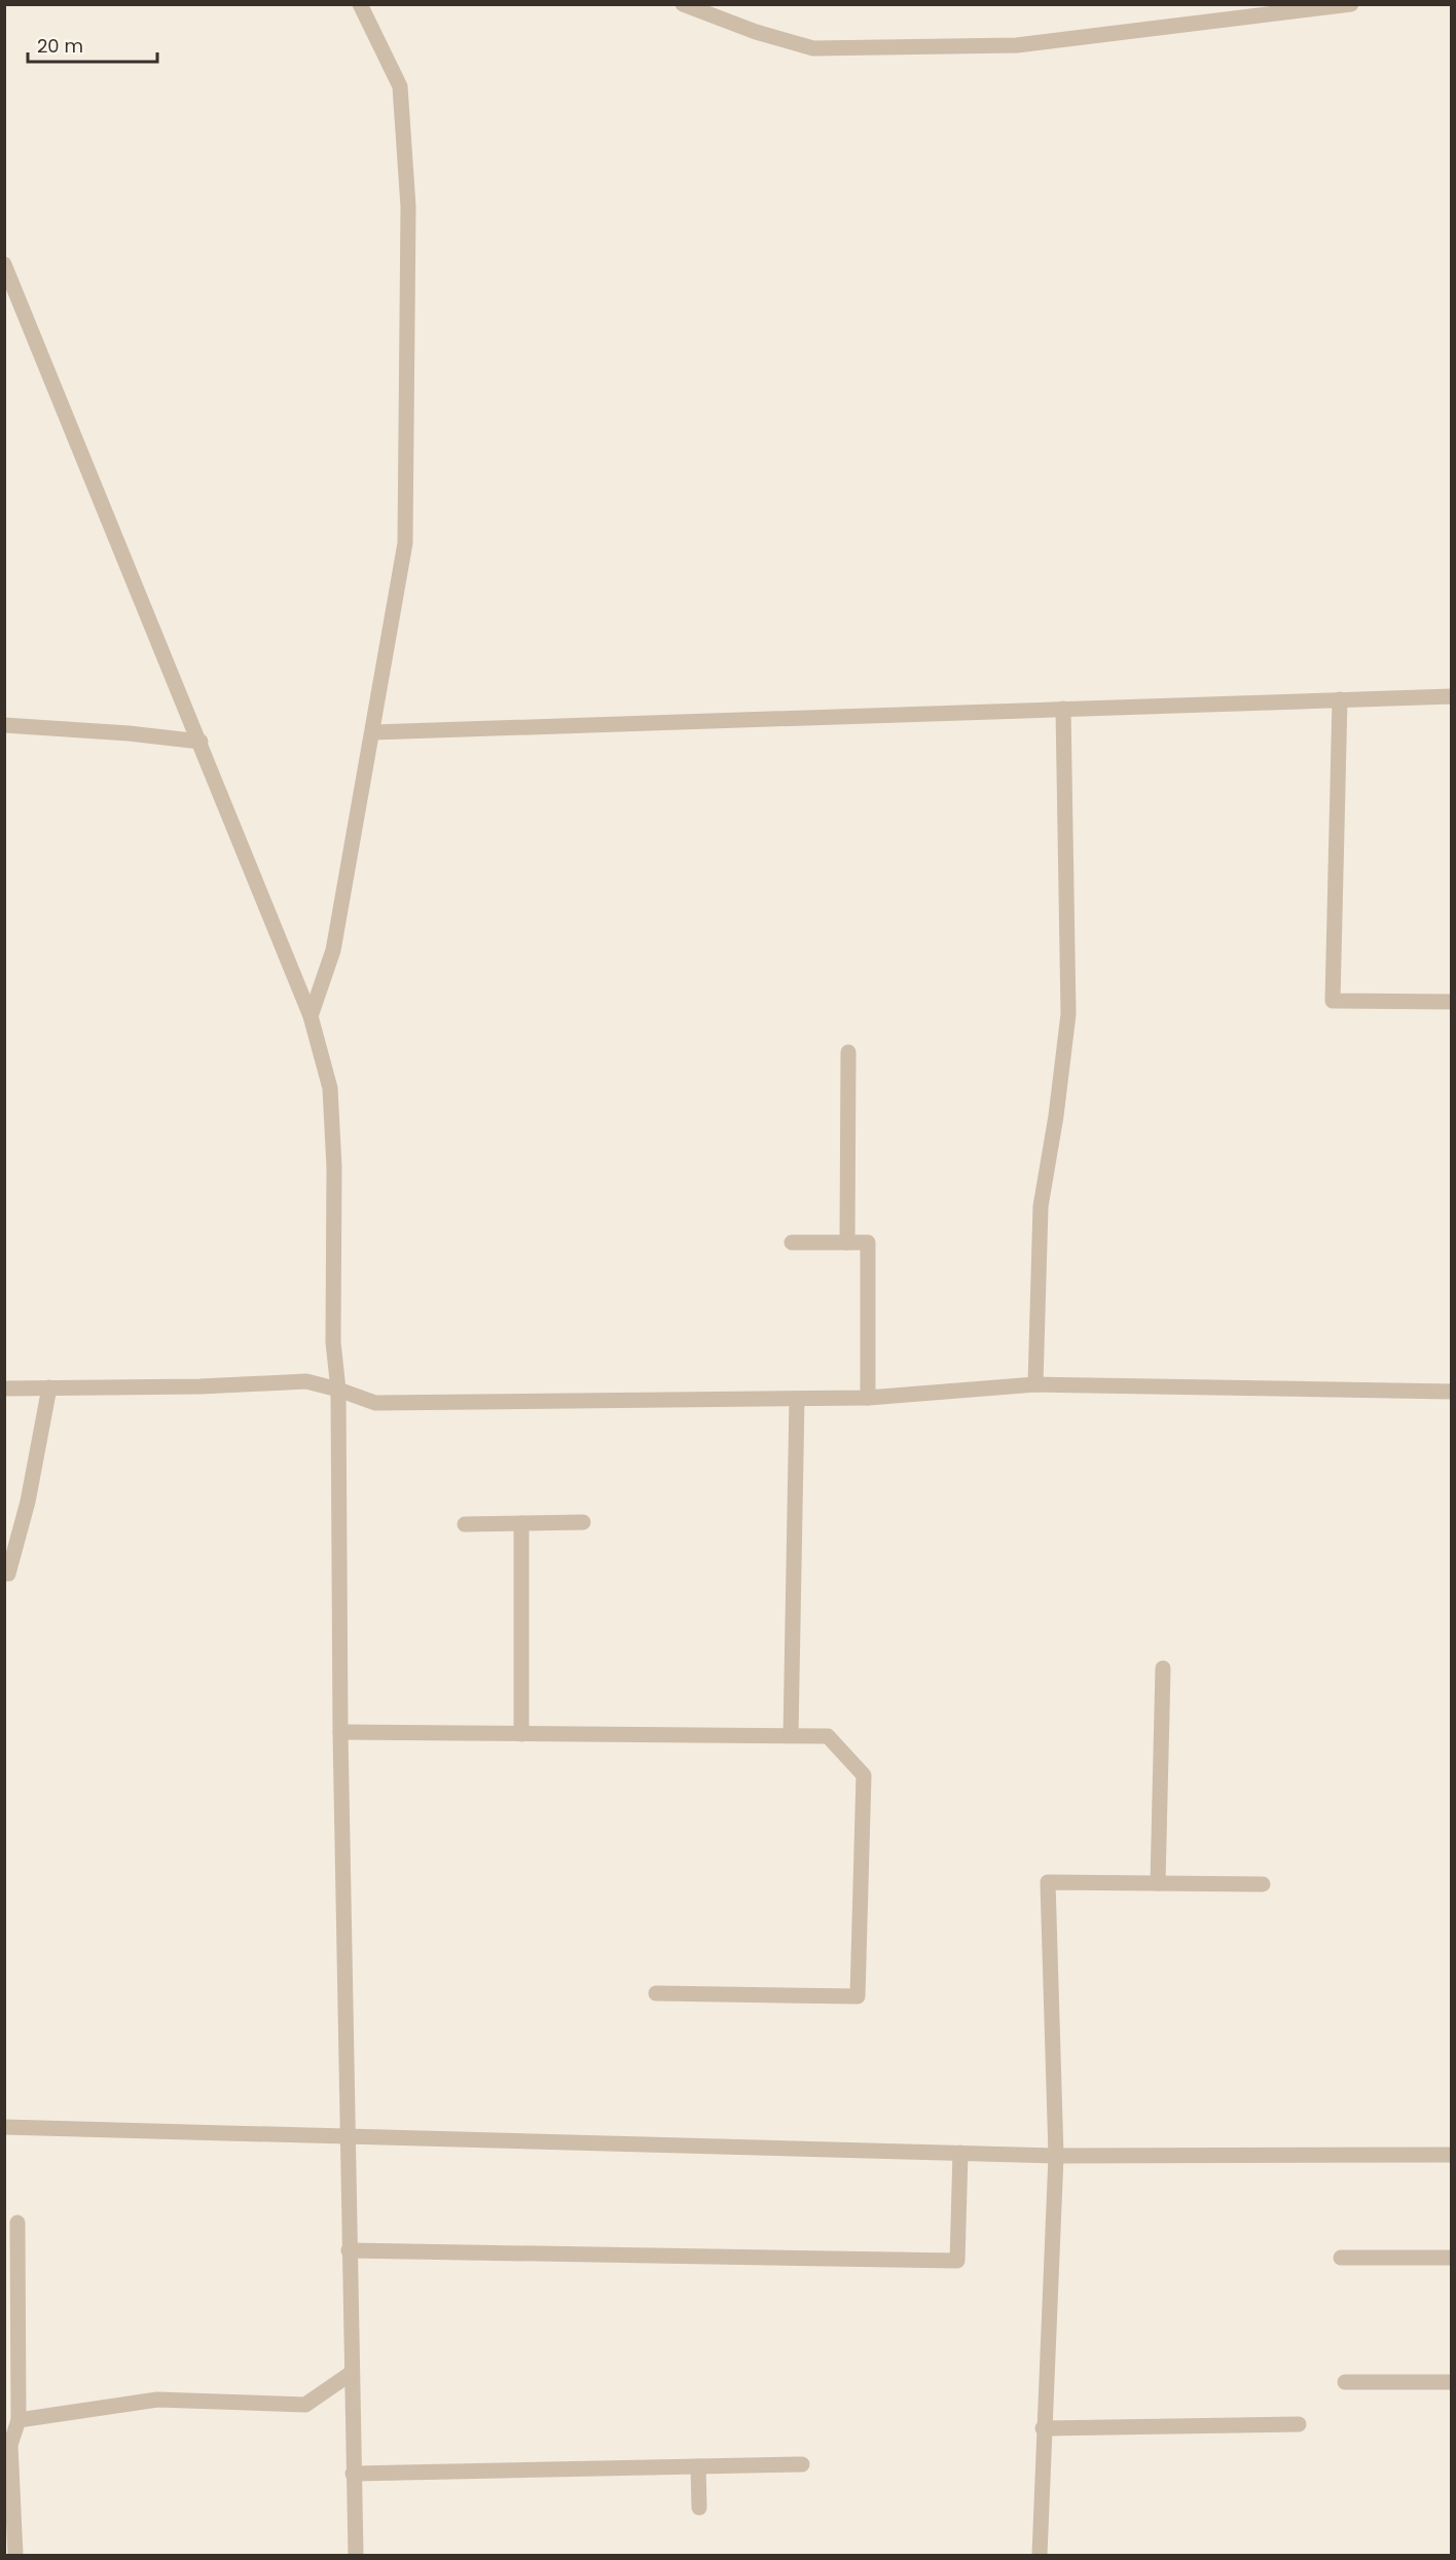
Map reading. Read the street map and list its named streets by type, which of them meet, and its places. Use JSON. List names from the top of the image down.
{
  "scale_bar": "20 m"
}
